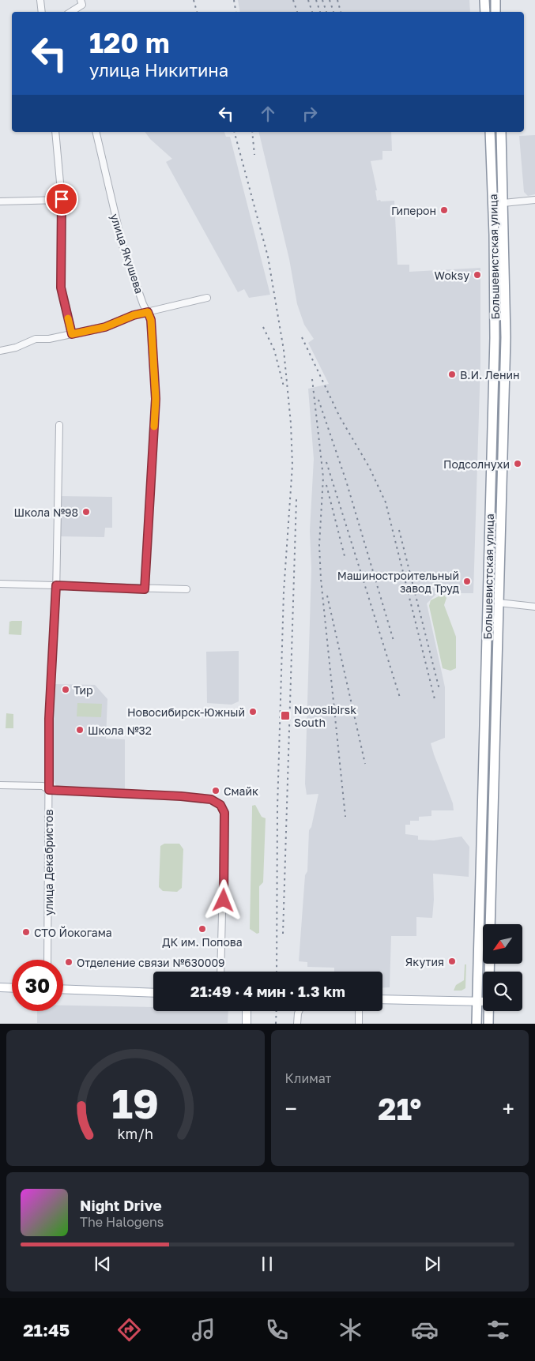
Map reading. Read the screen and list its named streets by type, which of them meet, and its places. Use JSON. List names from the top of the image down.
{
  "streets": {
    "highway": ["Большевистская улица"],
    "street": ["улица Якушева", "улица Декабристов"]
  },
  "places": {
    "other": [
      "Гиперон",
      "Woksy",
      "В.И. Ленин",
      "Подсолнухи",
      "Школа №98",
      "Машиностроительный завод Труд",
      "Тир",
      "Новосибирск-Южный",
      "Школа №32",
      "Смайк",
      "ДК им. Попова",
      "СТО Йокогама",
      "Якутия",
      "Отделение связи №630009"
    ],
    "transit": ["Novosibirsk South"]
  },
  "north": "bottom left",
  "page": {
    "turn": ["120 m", "улица Никитина"],
    "limit": "30",
    "trip": "21:49 · 4 мин · 1.3 km",
    "tile": "Климат",
    "heat": ["−", "21°", "+"],
    "song": ["Night Drive", "The Halogens"],
    "tabs": "21:45",
    "gauge": ["19", "km/h"]
  }
}
